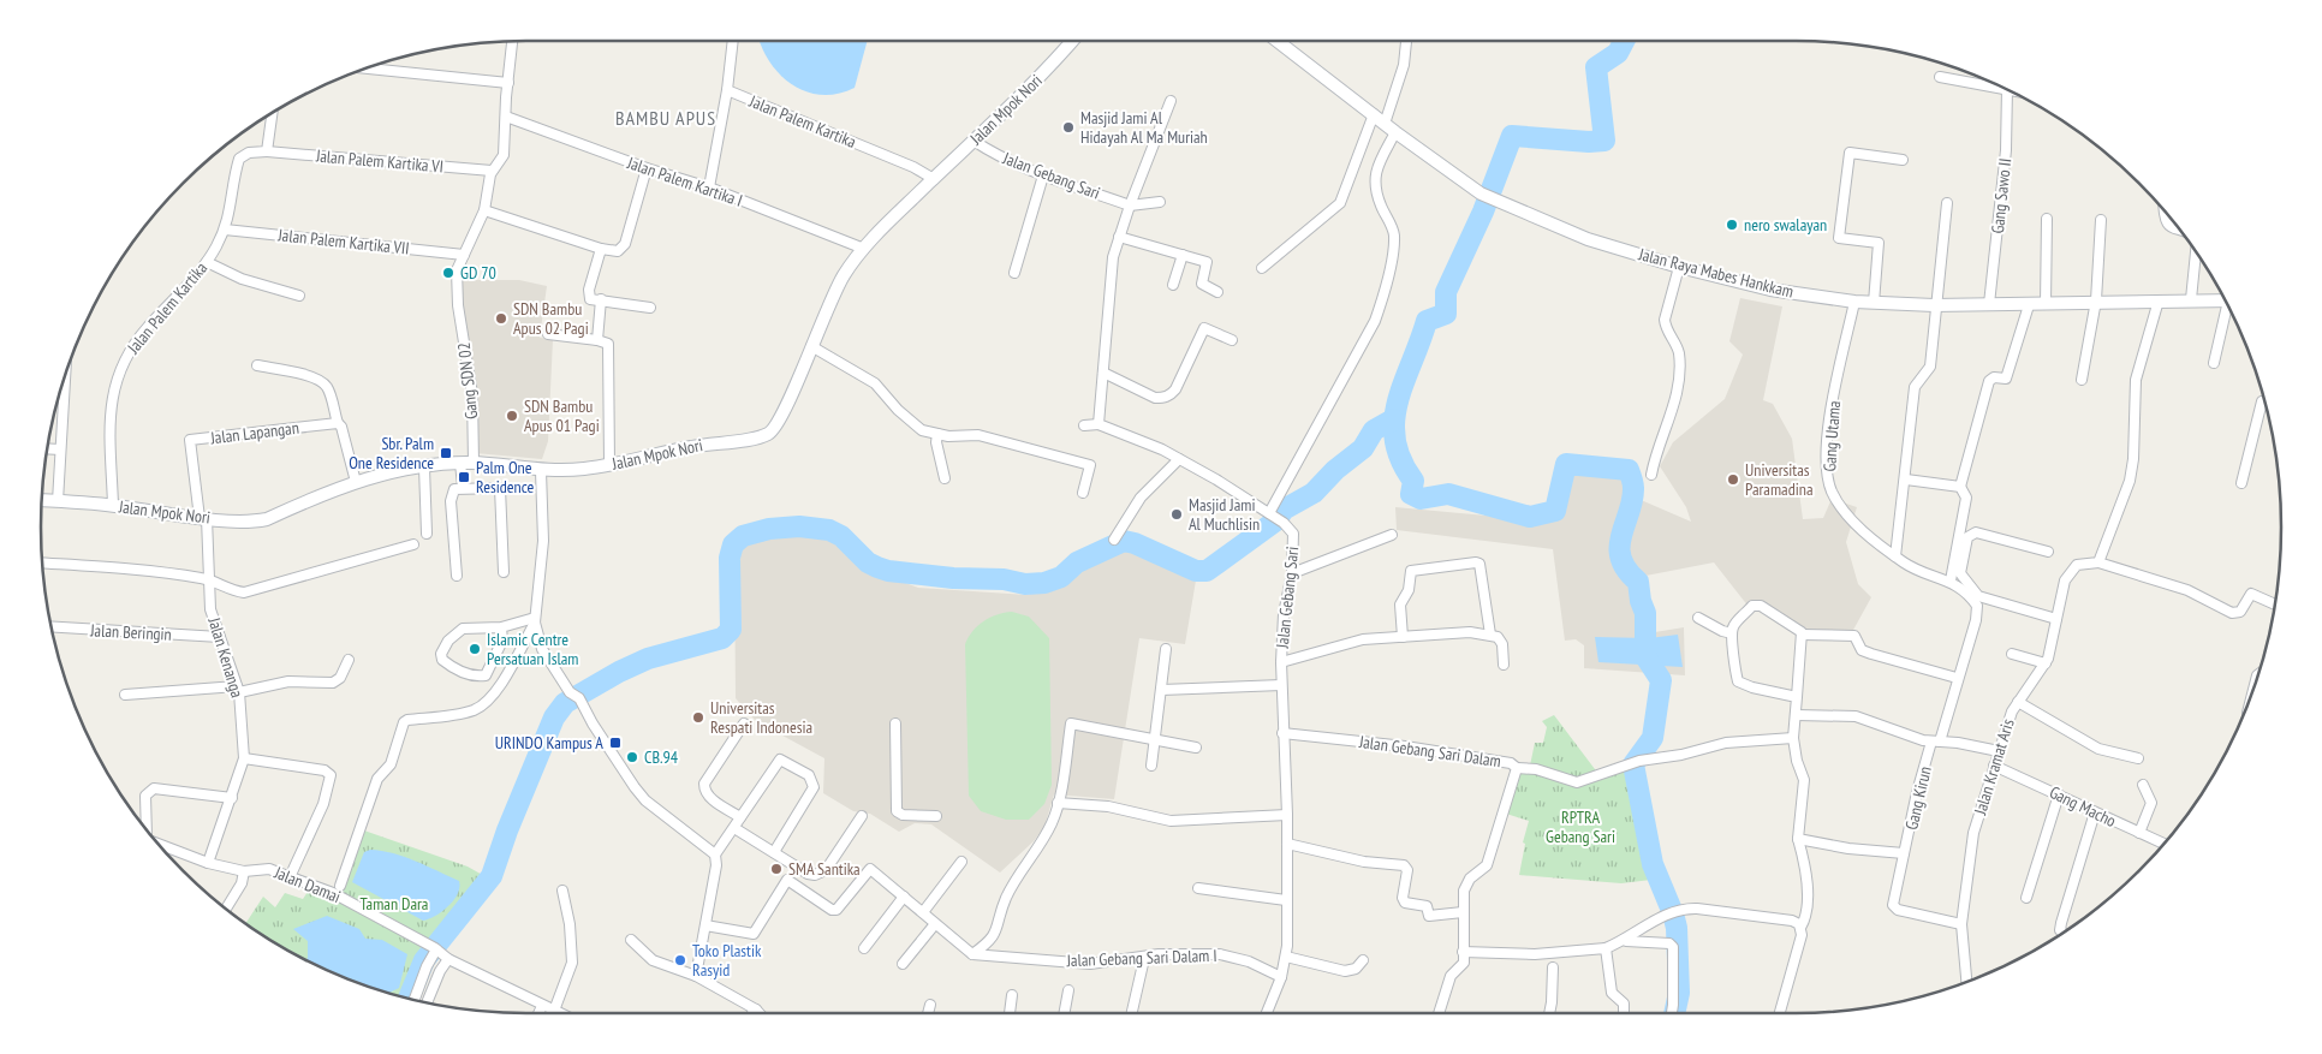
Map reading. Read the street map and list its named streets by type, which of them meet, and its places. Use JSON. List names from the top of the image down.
{
  "streets": {
    "main road": ["Jalan Mpok Nori", "Jalan Raya Mabes Hankkam"],
    "street": [
      "Jalan Palem Kartika",
      "Jalan Palem Kartika VI",
      "Jalan Gebang Sari",
      "Jalan Palem Kartika I",
      "Gang Sawo II",
      "Jalan Palem Kartika VII",
      "Gang SDN 02",
      "Jalan Lapangan",
      "Gang Utama",
      "Jalan Beringin",
      "Jalan Kenanga",
      "Jalan Gebang Sari Dalam",
      "Jalan Kramat Aris",
      "Gang Kirun",
      "Gang Macho",
      "Jalan Damai",
      "Jalan Gebang Sari Dalam I"
    ]
  },
  "crossings": [
    ["Jalan Mpok Nori", "Jalan Palem Kartika"],
    ["Jalan Mpok Nori", "Jalan Gebang Sari"],
    ["Jalan Mpok Nori", "Jalan Palem Kartika I"],
    ["Jalan Mpok Nori", "Gang SDN 02"],
    ["Jalan Mpok Nori", "Jalan Lapangan"],
    ["Jalan Mpok Nori", "Jalan Kenanga"],
    ["Jalan Palem Kartika", "Jalan Palem Kartika VI"],
    ["Jalan Palem Kartika", "Jalan Palem Kartika VII"],
    ["Jalan Palem Kartika VI", "Gang SDN 02"],
    ["Jalan Gebang Sari", "Jalan Gebang Sari Dalam"],
    ["Jalan Gebang Sari", "Jalan Gebang Sari Dalam I"],
    ["Jalan Palem Kartika I", "Gang SDN 02"],
    ["Gang Sawo II", "Jalan Raya Mabes Hankkam"],
    ["Jalan Palem Kartika VII", "Gang SDN 02"],
    ["Jalan Raya Mabes Hankkam", "Gang Utama"],
    ["Jalan Lapangan", "Jalan Kenanga"],
    ["Gang Utama", "Gang Kirun"],
    ["Jalan Beringin", "Jalan Kenanga"],
    ["Jalan Kenanga", "Jalan Damai"],
    ["Jalan Kramat Aris", "Gang Kirun"],
    ["Jalan Kramat Aris", "Gang Macho"]
  ],
  "districts": ["BAMBU APUS"],
  "parks": ["RPTRA Gebang Sari", "Taman Dara"],
  "places": {
    "other": [
      "Masjid Jami Al Hidayah Al Ma Muriah",
      "nero swalayan",
      "GD 70",
      "SDN Bambu Apus 02 Pagi",
      "SDN Bambu Apus 01 Pagi",
      "Universitas Paramadina",
      "Masjid Jami Al Muchlisin",
      "Islamic Centre Persatuan Islam",
      "Universitas Respati Indonesia",
      "CB.94",
      "SMA Santika",
      "Toko Plastik Rasyid"
    ],
    "transit": ["Sbr. Palm One Residence", "Palm One Residence", "URINDO Kampus A"]
  }
}
